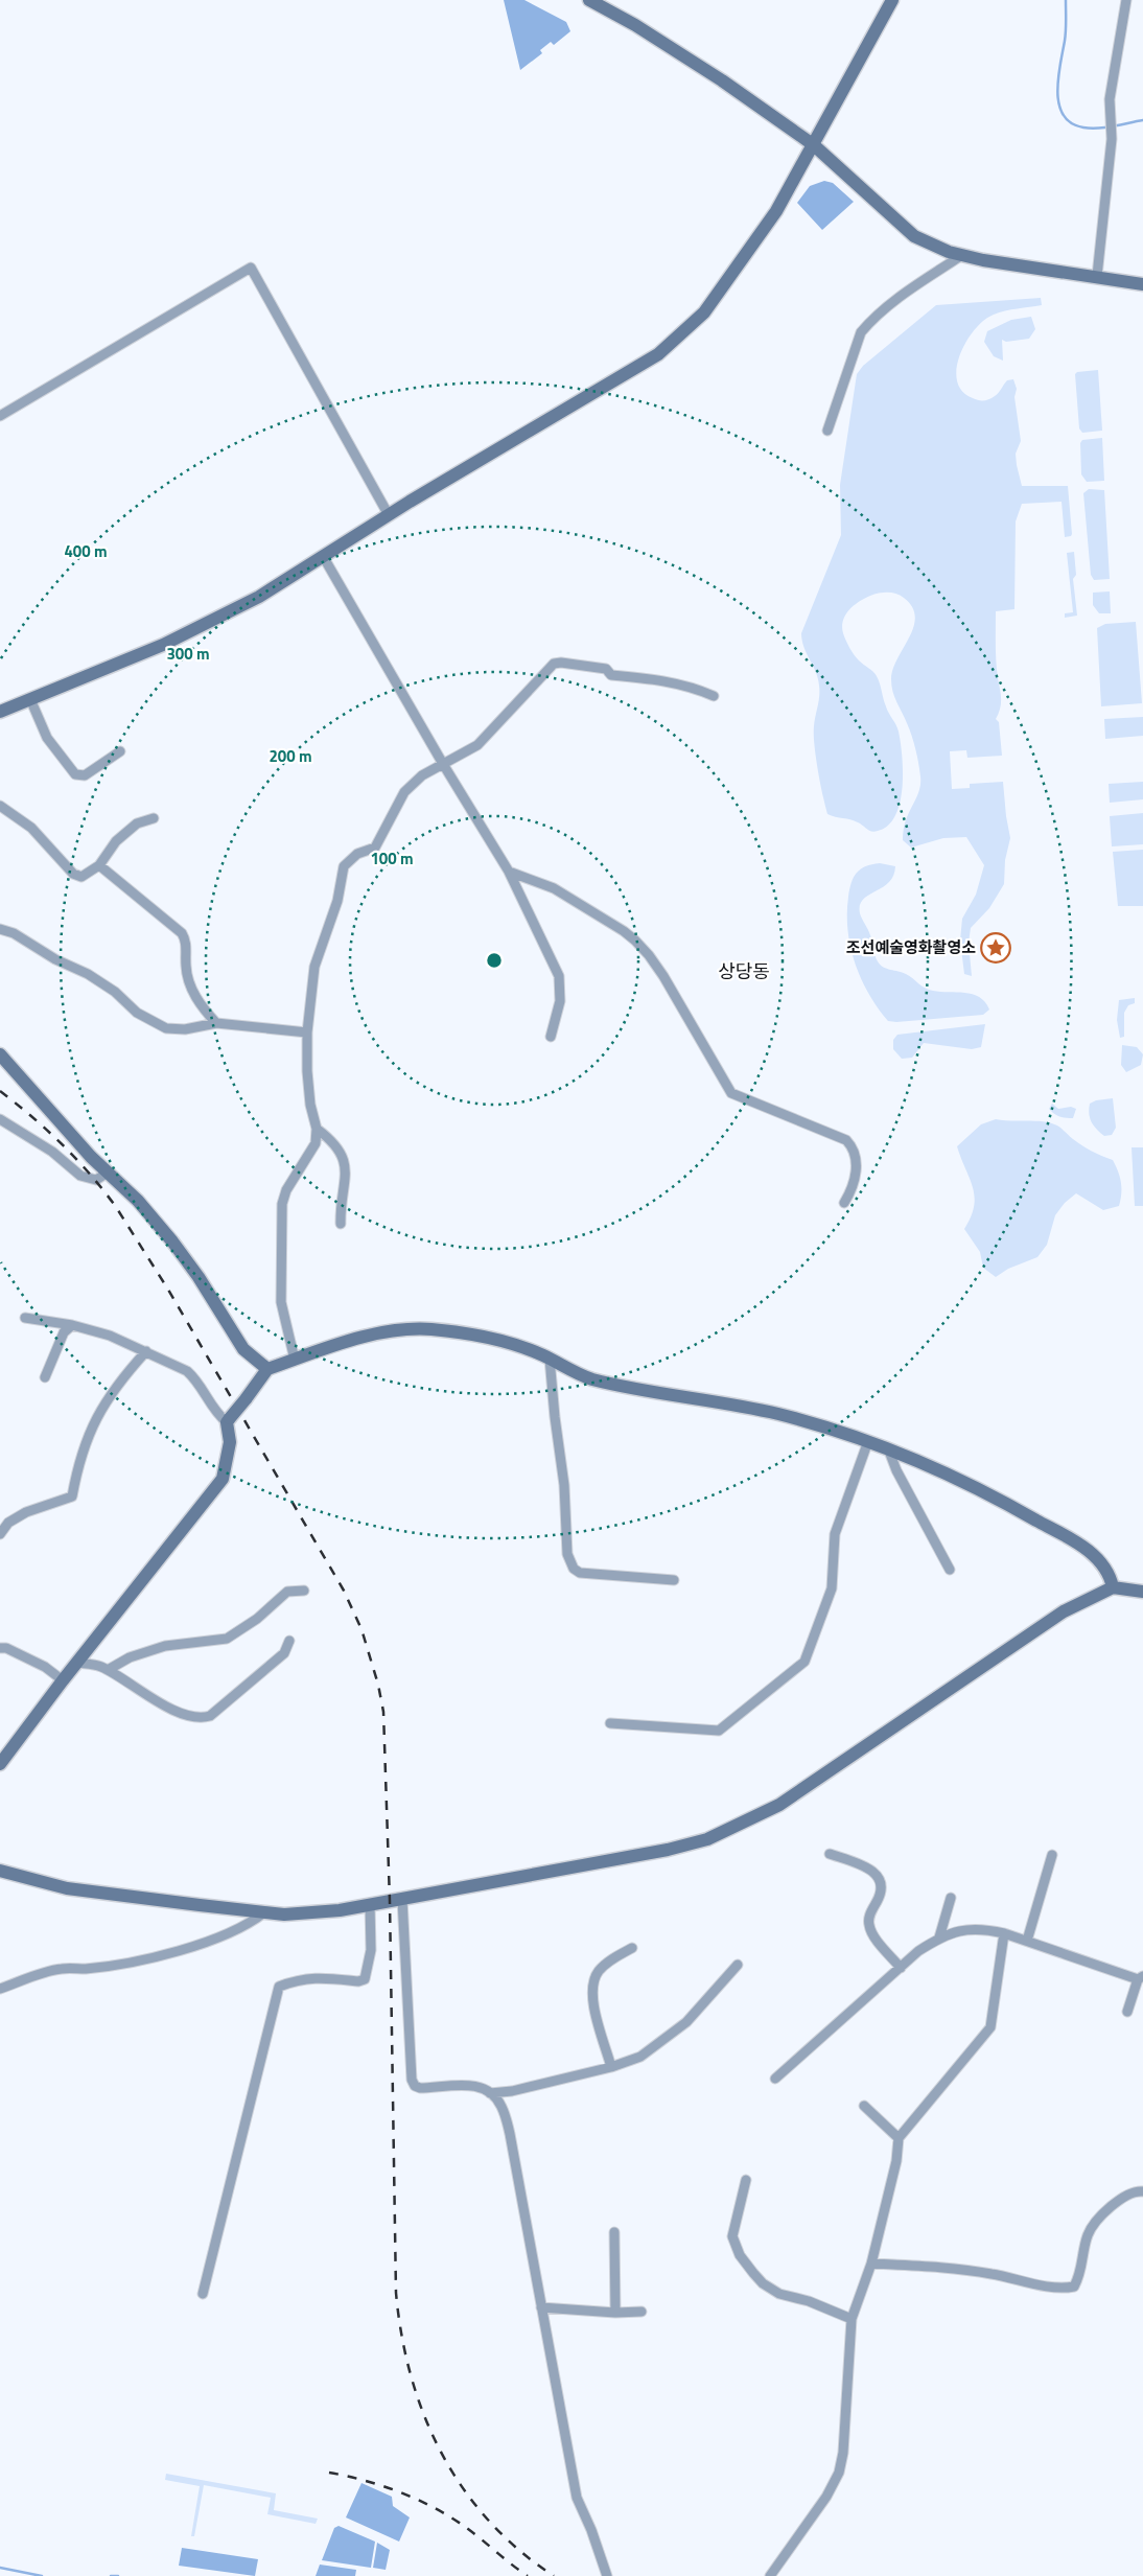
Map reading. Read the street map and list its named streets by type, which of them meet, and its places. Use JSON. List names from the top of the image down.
{
  "districts": ["상당동"],
  "places": {
    "place": ["조선예술영화촬영소"]
  },
  "rings": [
    "400 m",
    "300 m",
    "200 m",
    "100 m"
  ]
}
